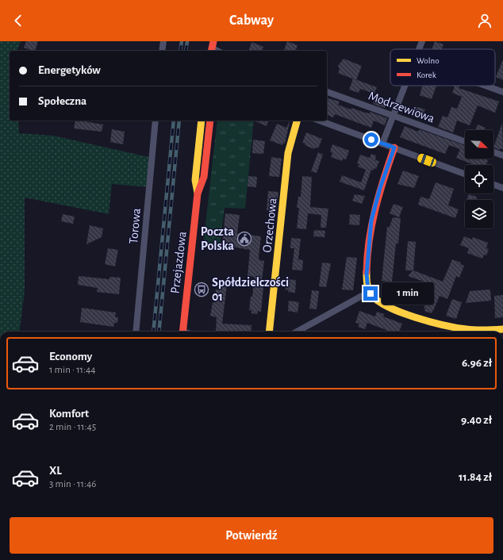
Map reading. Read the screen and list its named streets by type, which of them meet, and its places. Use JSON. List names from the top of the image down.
{
  "streets": {
    "street": [
      "Modrzewiowa",
      "Orzechowa",
      "Torowa",
      "Przejazdowa"
    ]
  },
  "places": {
    "public building": ["Poczta Polska"],
    "bus stop": ["Spółdzielczości 01"]
  },
  "legend": ["Wolno", "Korek"],
  "north": "bottom right",
  "page": {
    "header": "Cabway",
    "banner": ["Energetyków", "Społeczna"],
    "bubble": "1 min",
    "list": [
      {
        "name": "Economy",
        "note": "1 min · 11:44",
        "value": "6.96 zł"
      },
      {
        "name": "Komfort",
        "note": "2 min · 11:45",
        "value": "9.40 zł"
      },
      {
        "name": "XL",
        "note": "3 min · 11:46",
        "value": "11.84 zł"
      }
    ],
    "buttons": "Potwierdź"
  }
}
